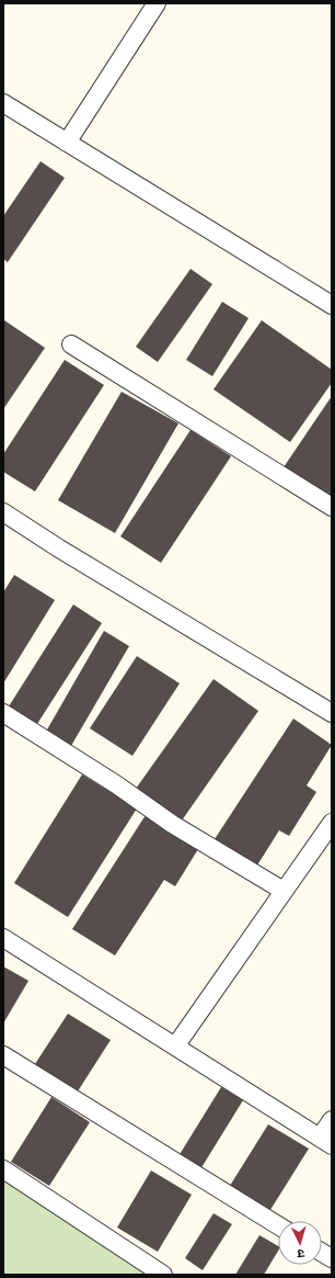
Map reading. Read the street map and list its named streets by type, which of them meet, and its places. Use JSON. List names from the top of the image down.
{
  "north": "bottom"
}
